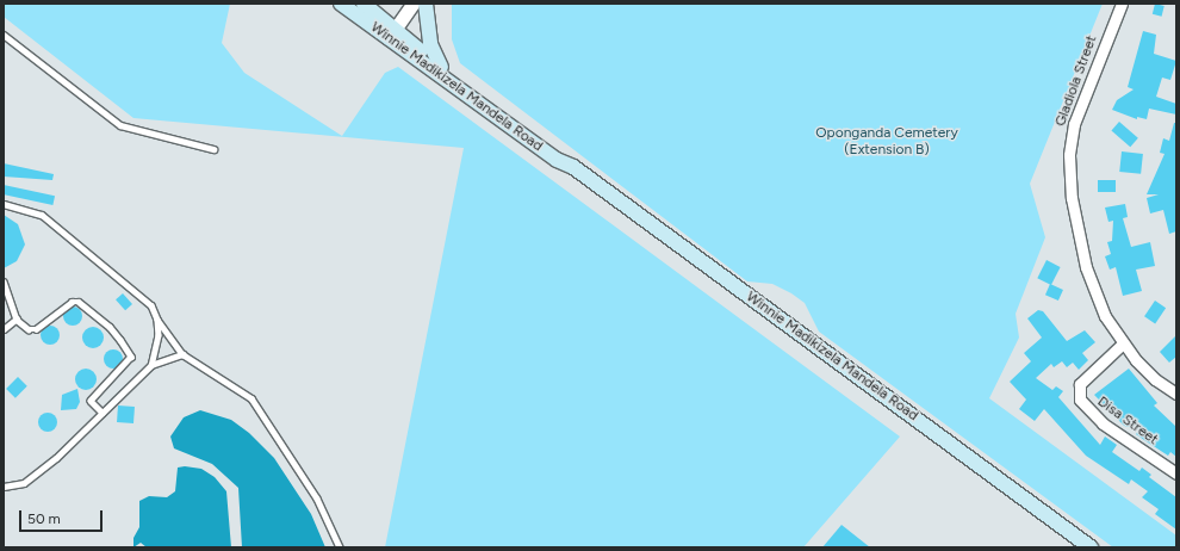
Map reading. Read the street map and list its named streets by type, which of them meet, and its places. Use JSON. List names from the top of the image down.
{
  "streets": {
    "main road": ["Winnie Madikizela Mandela Road"],
    "street": ["Gladiola Street", "Disa Street"]
  },
  "crossings": [
    ["Gladiola Street", "Disa Street"]
  ],
  "parks": ["Oponganda Cemetery (Extension B)"],
  "scale_bar": "50 m"
}
